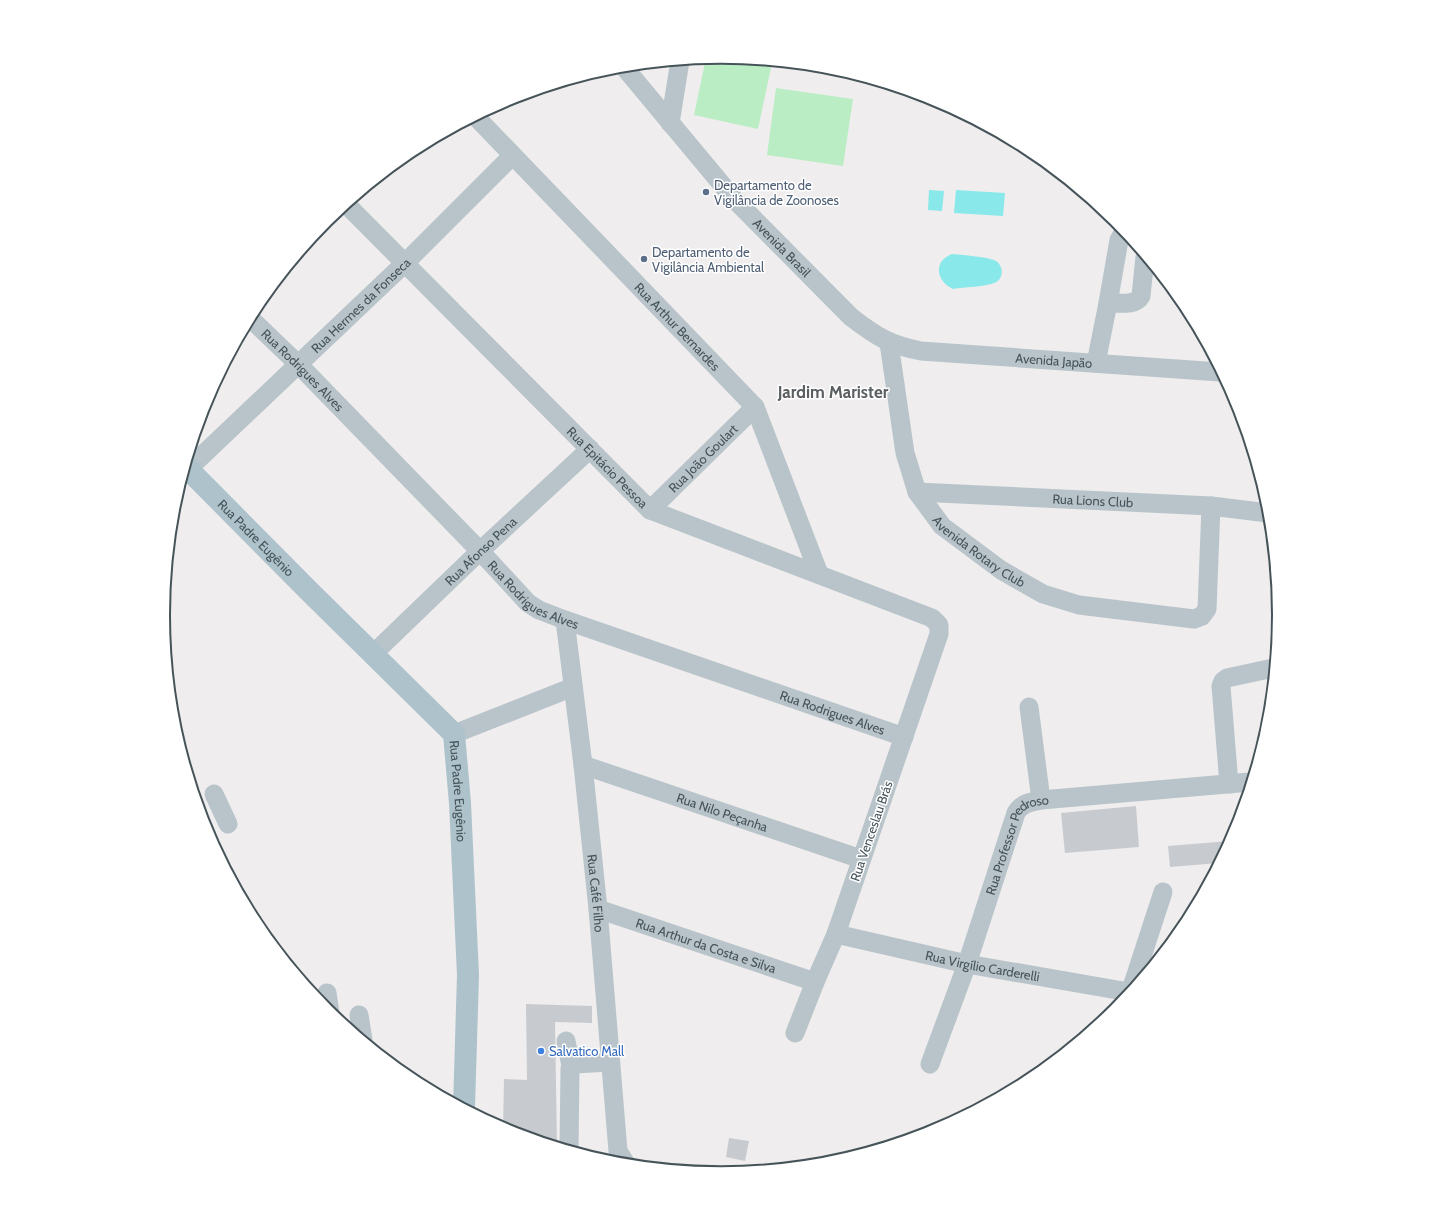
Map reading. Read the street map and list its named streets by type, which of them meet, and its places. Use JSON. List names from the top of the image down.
{
  "streets": {
    "main road": ["Rua Padre Eugênio"],
    "street": [
      "Avenida Brasil",
      "Rua Hermes da Fonseca",
      "Rua Arthur Bernardes",
      "Avenida Japão",
      "Rua Rodrigues Alves",
      "Rua João Goulart",
      "Rua Epitácio Pessoa",
      "Rua Lions Club",
      "Avenida Rotary Club",
      "Rua Afonso Pena",
      "Rua Nilo Peçanha",
      "Rua Venceslau Brás",
      "Rua Professor Pedroso",
      "Rua Café Filho",
      "Rua Arthur da Costa e Silva",
      "Rua Virgílio Carderelli"
    ]
  },
  "crossings": [
    ["Avenida Brasil", "Avenida Japão"],
    ["Avenida Brasil", "Avenida Rotary Club"],
    ["Rua Hermes da Fonseca", "Rua Arthur Bernardes"],
    ["Rua Hermes da Fonseca", "Rua Rodrigues Alves"],
    ["Rua Hermes da Fonseca", "Rua Epitácio Pessoa"],
    ["Rua Arthur Bernardes", "Rua João Goulart"],
    ["Rua Arthur Bernardes", "Rua Epitácio Pessoa"],
    ["Avenida Japão", "Avenida Rotary Club"],
    ["Rua Rodrigues Alves", "Rua Afonso Pena"],
    ["Rua Rodrigues Alves", "Rua Venceslau Brás"],
    ["Rua Rodrigues Alves", "Rua Café Filho"],
    ["Rua João Goulart", "Rua Epitácio Pessoa"],
    ["Rua Epitácio Pessoa", "Rua Afonso Pena"],
    ["Rua Epitácio Pessoa", "Rua Venceslau Brás"],
    ["Rua Lions Club", "Avenida Rotary Club"],
    ["Rua Padre Eugênio", "Rua Afonso Pena"],
    ["Rua Nilo Peçanha", "Rua Venceslau Brás"],
    ["Rua Nilo Peçanha", "Rua Café Filho"],
    ["Rua Venceslau Brás", "Rua Arthur da Costa e Silva"],
    ["Rua Venceslau Brás", "Rua Virgílio Carderelli"],
    ["Rua Professor Pedroso", "Rua Virgílio Carderelli"],
    ["Rua Café Filho", "Rua Arthur da Costa e Silva"]
  ],
  "districts": ["Jardim Marister"],
  "places": ["Departamento de Vigilância de Zoonoses", "Departamento de Vigilância Ambiental", "Salvatico Mall"]
}
